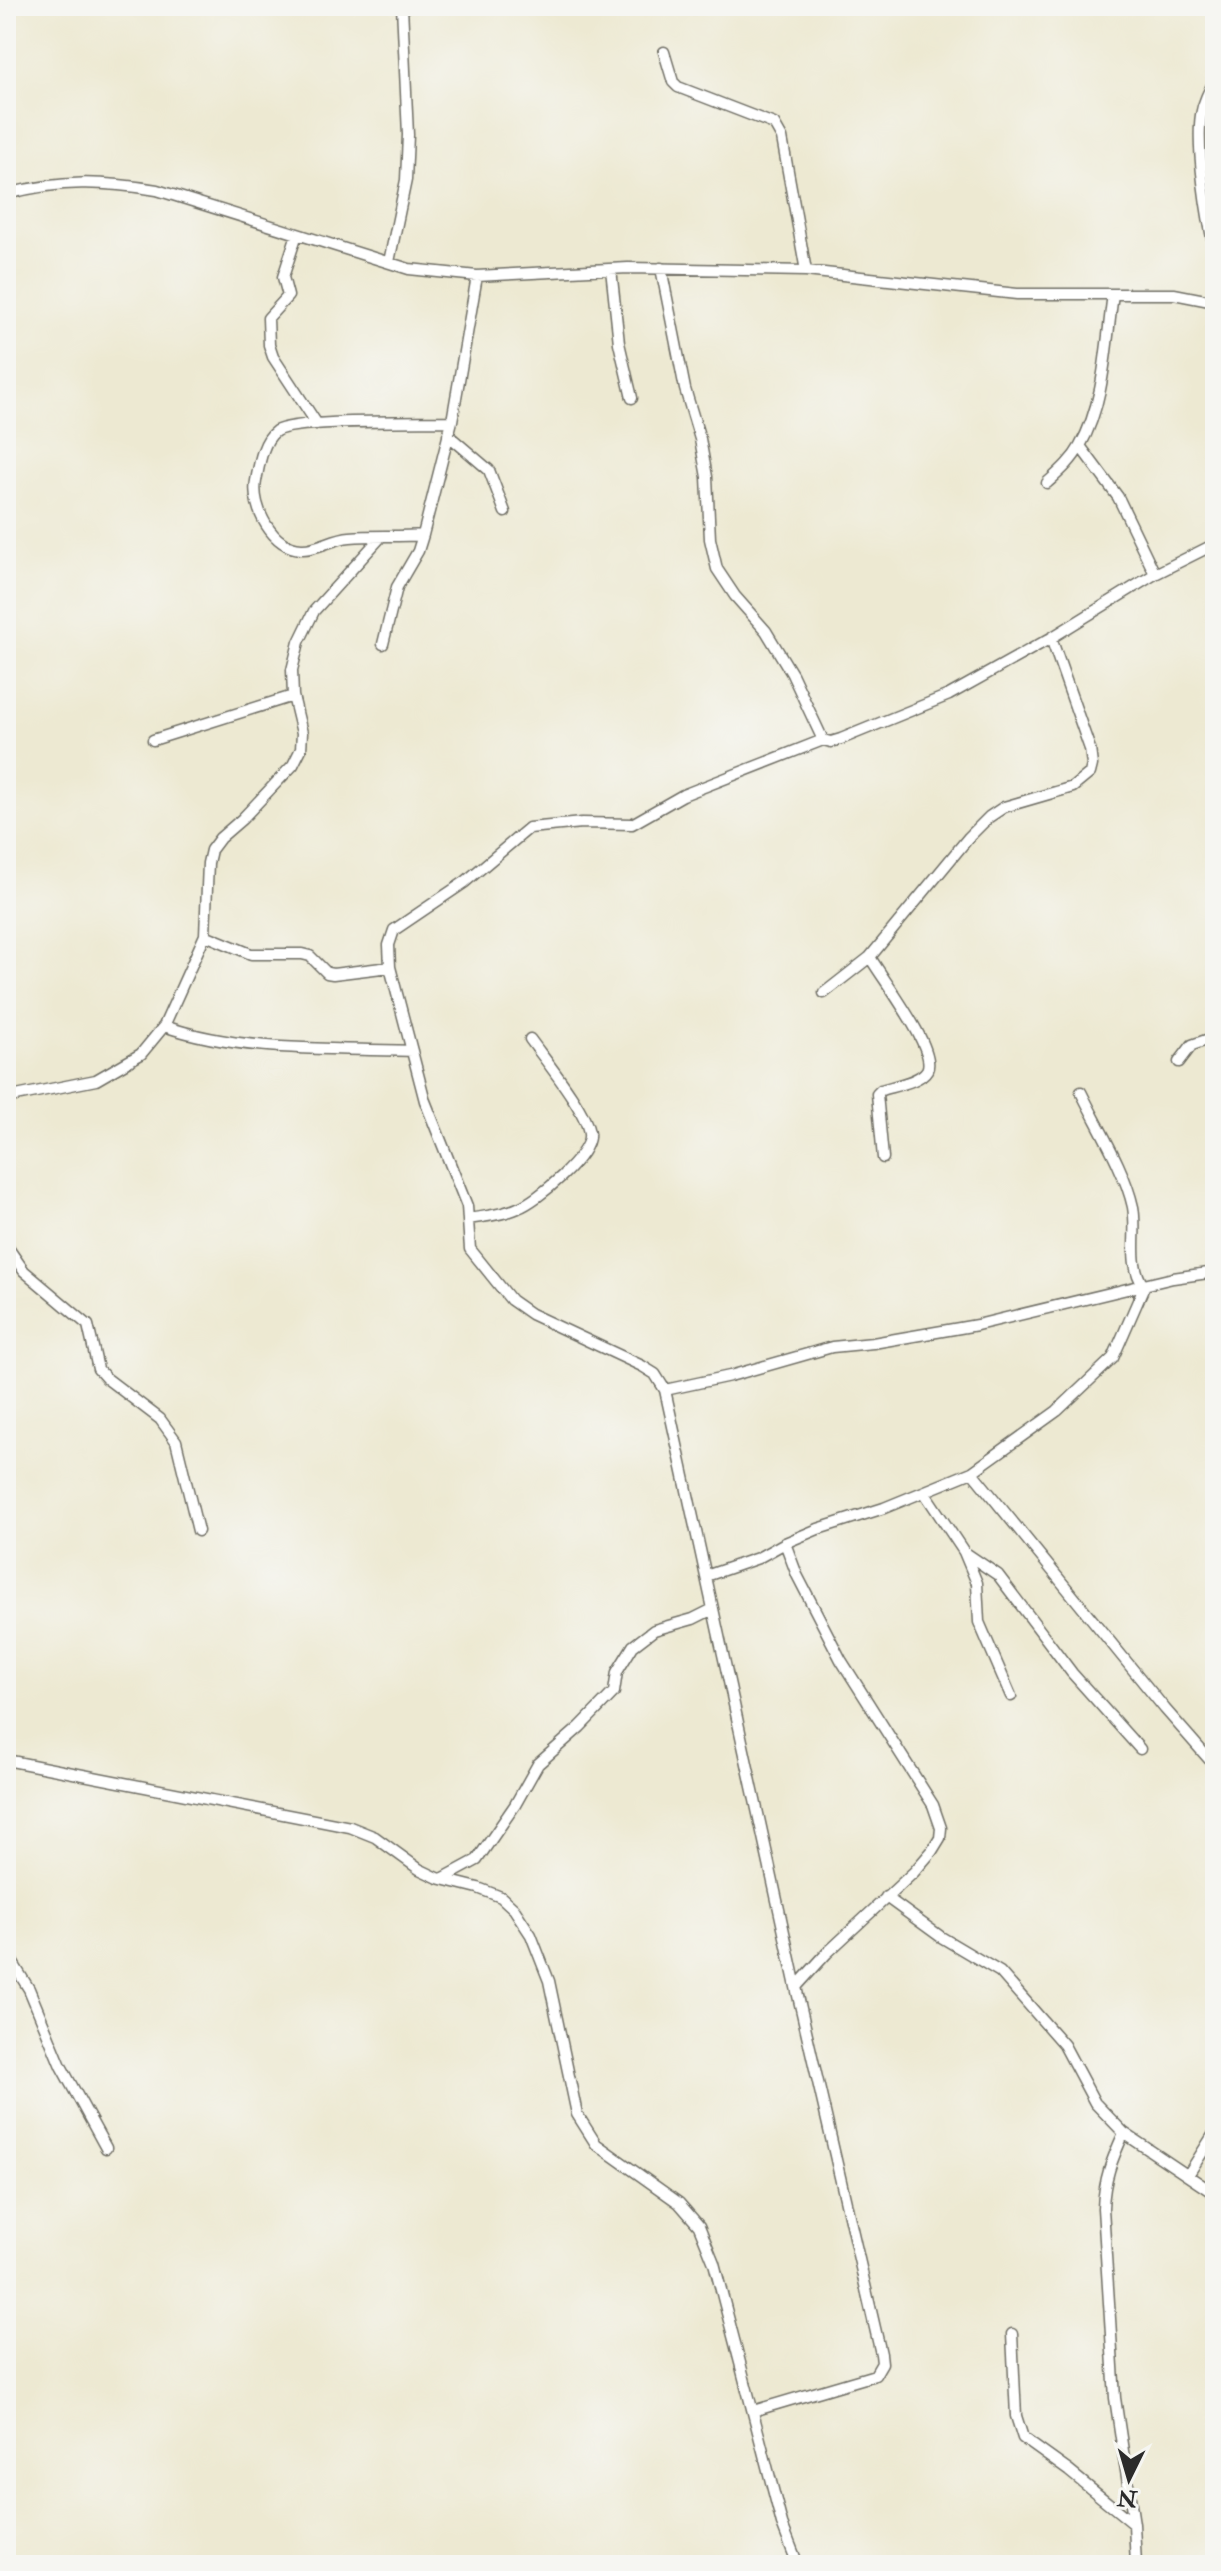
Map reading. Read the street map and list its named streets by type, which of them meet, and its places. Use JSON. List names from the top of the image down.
{
  "north": "bottom"
}
